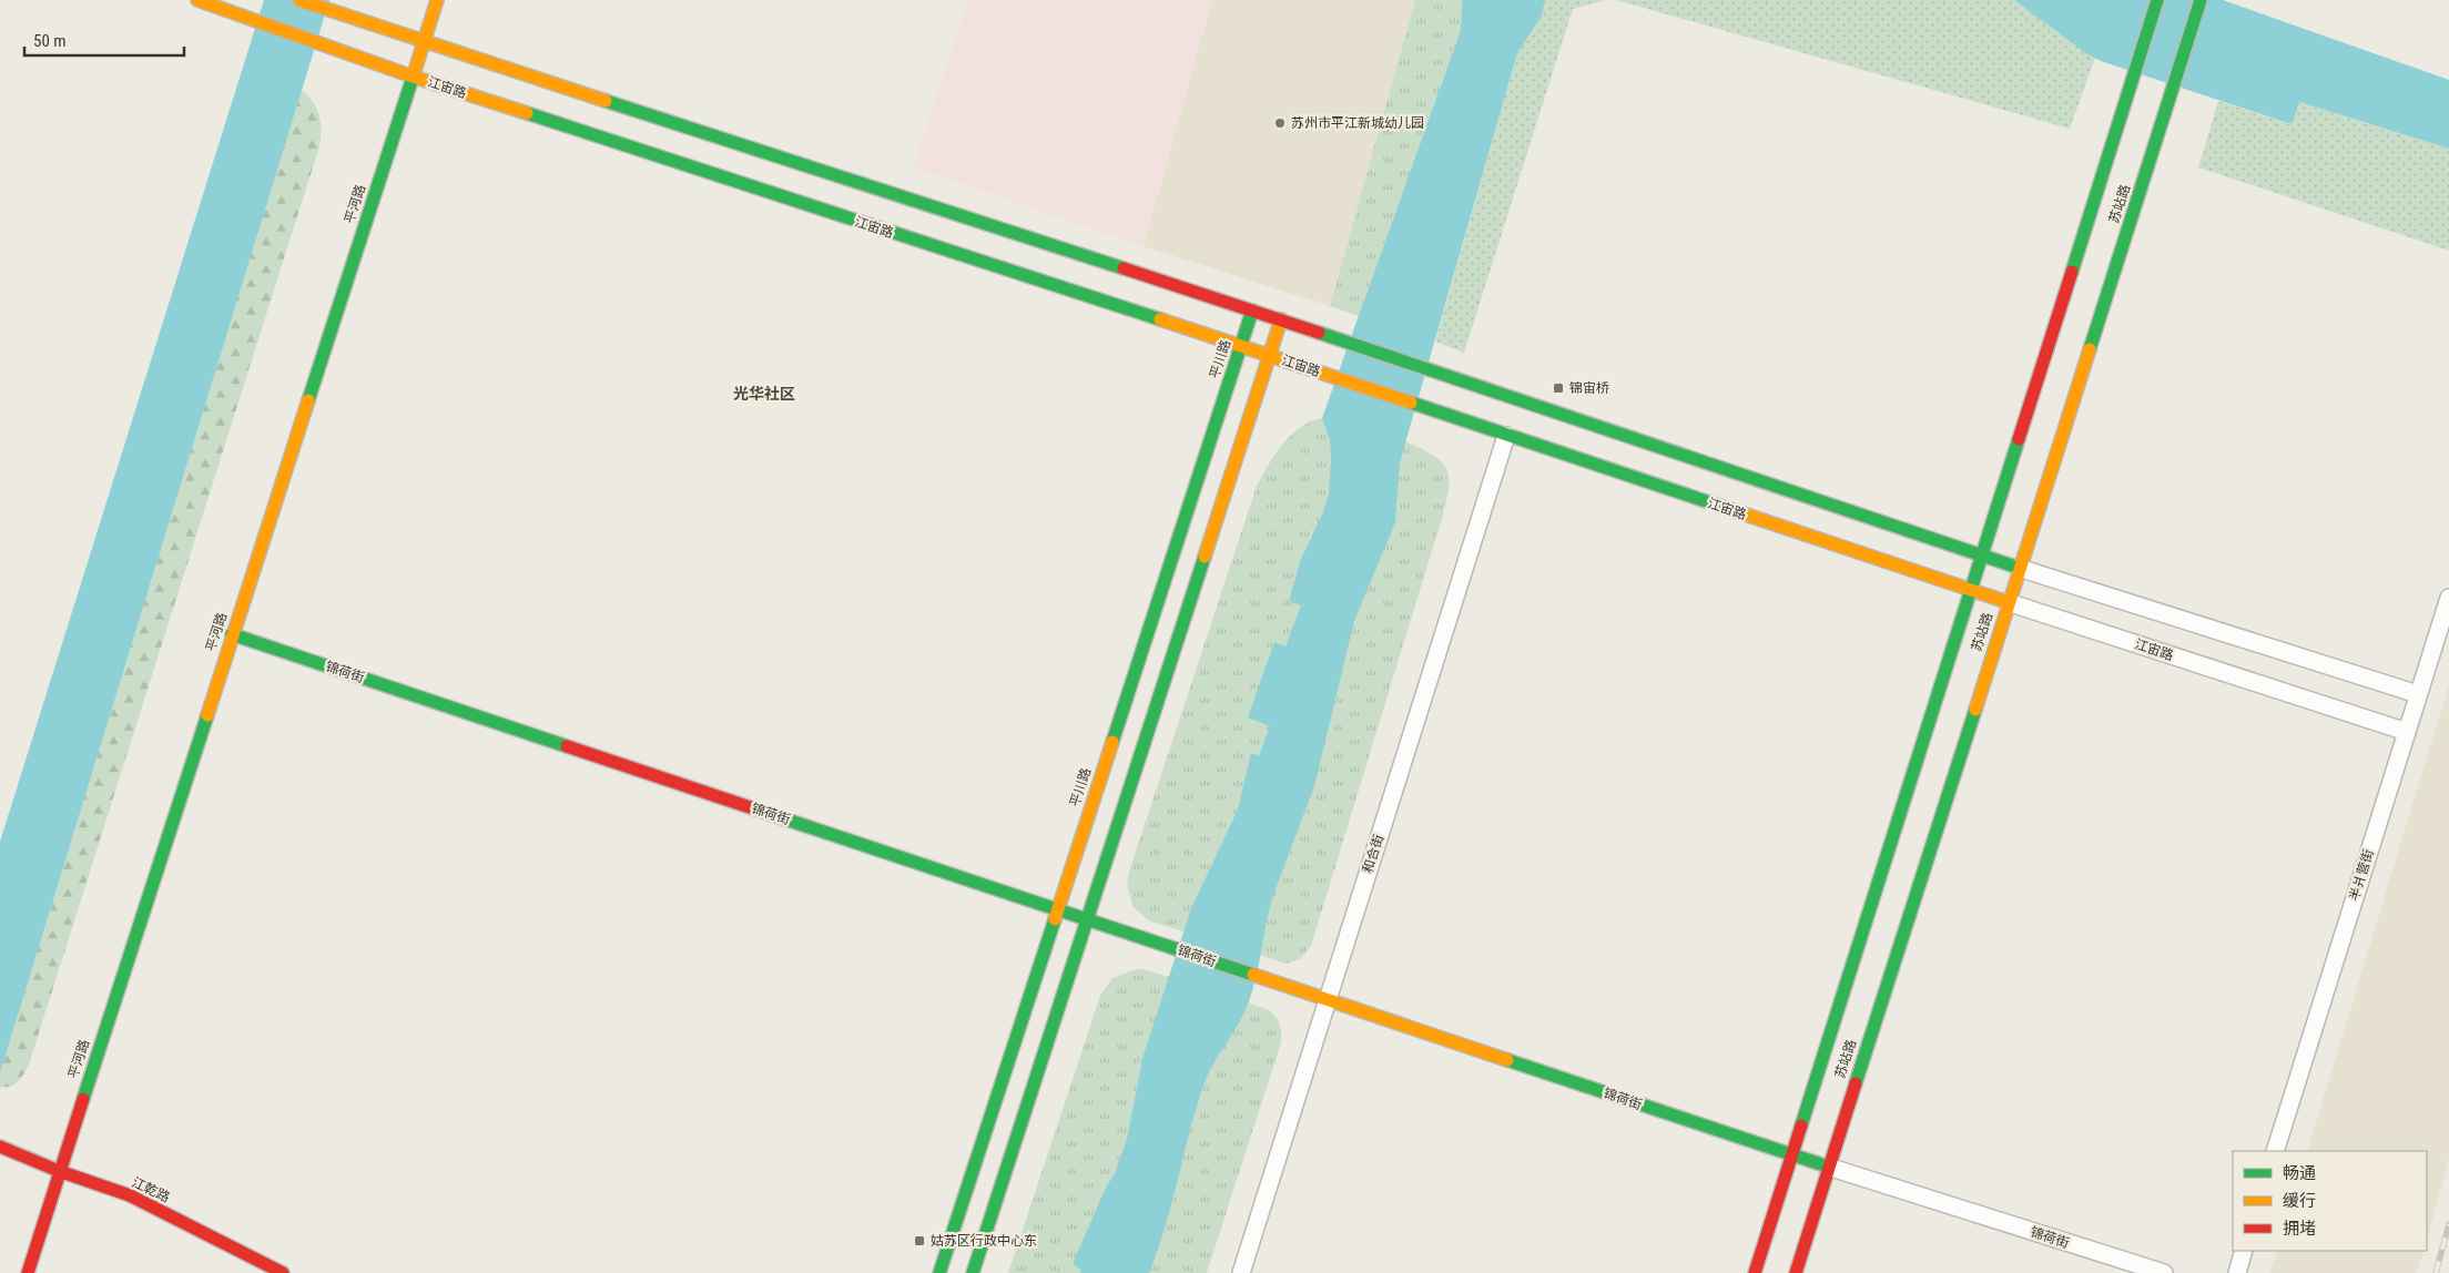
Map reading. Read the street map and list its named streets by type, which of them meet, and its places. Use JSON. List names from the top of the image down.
{
  "streets": {
    "street": [
      "江宙路",
      "平河路",
      "苏站路",
      "平川路",
      "锦荷街",
      "和合街",
      "半爿营街",
      "江乾路"
    ]
  },
  "crossings": [
    ["江宙路", "平河路"],
    ["江宙路", "苏站路"],
    ["江宙路", "平川路"],
    ["江宙路", "和合街"],
    ["江宙路", "半爿营街"],
    ["平河路", "锦荷街"],
    ["平河路", "江乾路"],
    ["苏站路", "锦荷街"],
    ["平川路", "锦荷街"],
    ["锦荷街", "和合街"]
  ],
  "districts": ["光华社区"],
  "places": {
    "other": ["苏州市平江新城幼儿园"],
    "transit": ["锦宙桥", "姑苏区行政中心东"]
  },
  "legend": ["畅通", "缓行", "拥堵"],
  "scale_bar": "50 m"
}
